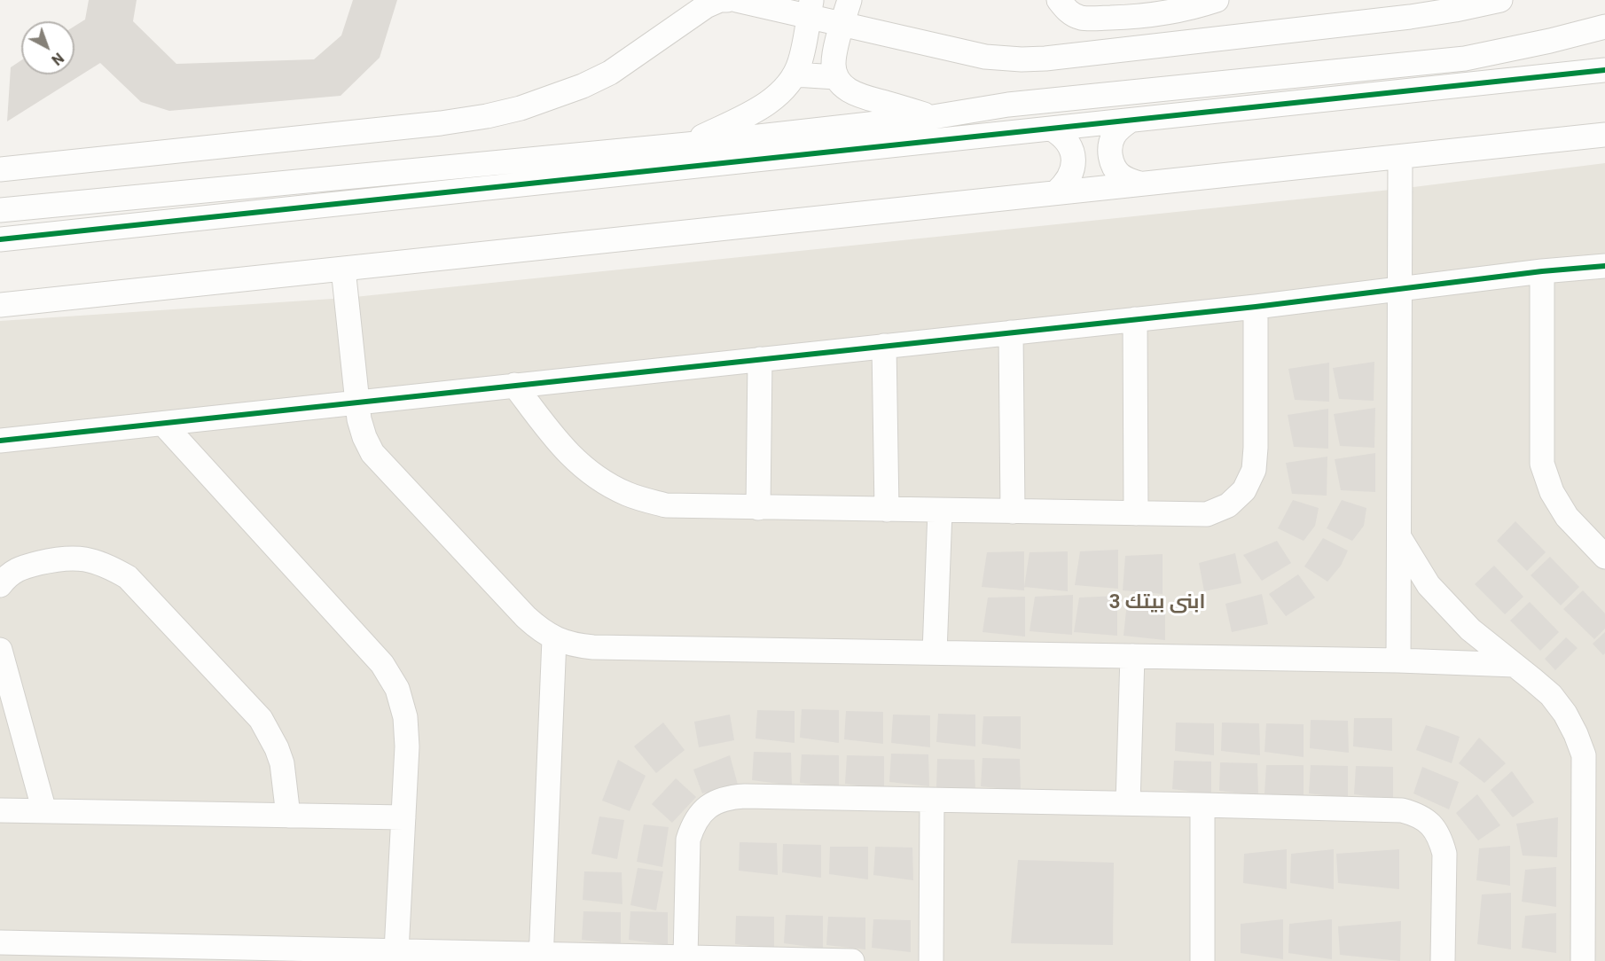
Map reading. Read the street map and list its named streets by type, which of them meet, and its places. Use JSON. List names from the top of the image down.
{
  "districts": ["ابنى بيتك 3"],
  "north": "bottom right"
}
